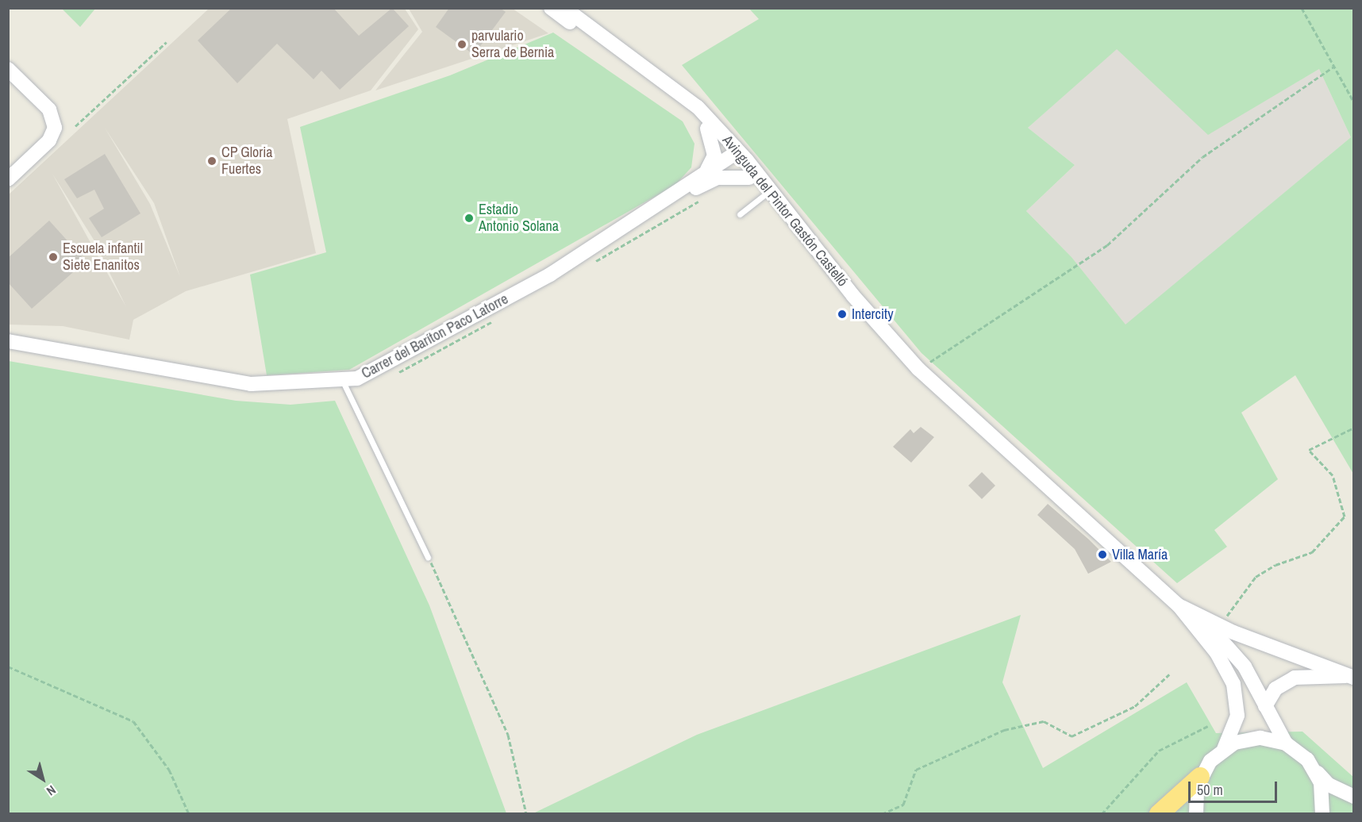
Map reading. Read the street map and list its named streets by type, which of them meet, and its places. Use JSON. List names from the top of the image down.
{
  "streets": {
    "main road": ["Avinguda del Pintor Gastón Castelló", "Carrer del Baríton Paco Latorre"]
  },
  "crossings": [
    ["Avinguda del Pintor Gastón Castelló", "Carrer del Baríton Paco Latorre"]
  ],
  "places": [
    "parvulario Serra de Bernia",
    "CP Gloria Fuertes",
    "Estadio Antonio Solana",
    "Escuela infantil Siete Enanitos",
    "Intercity",
    "Villa María"
  ],
  "scale_bar": "50 m",
  "north": "bottom right"
}
